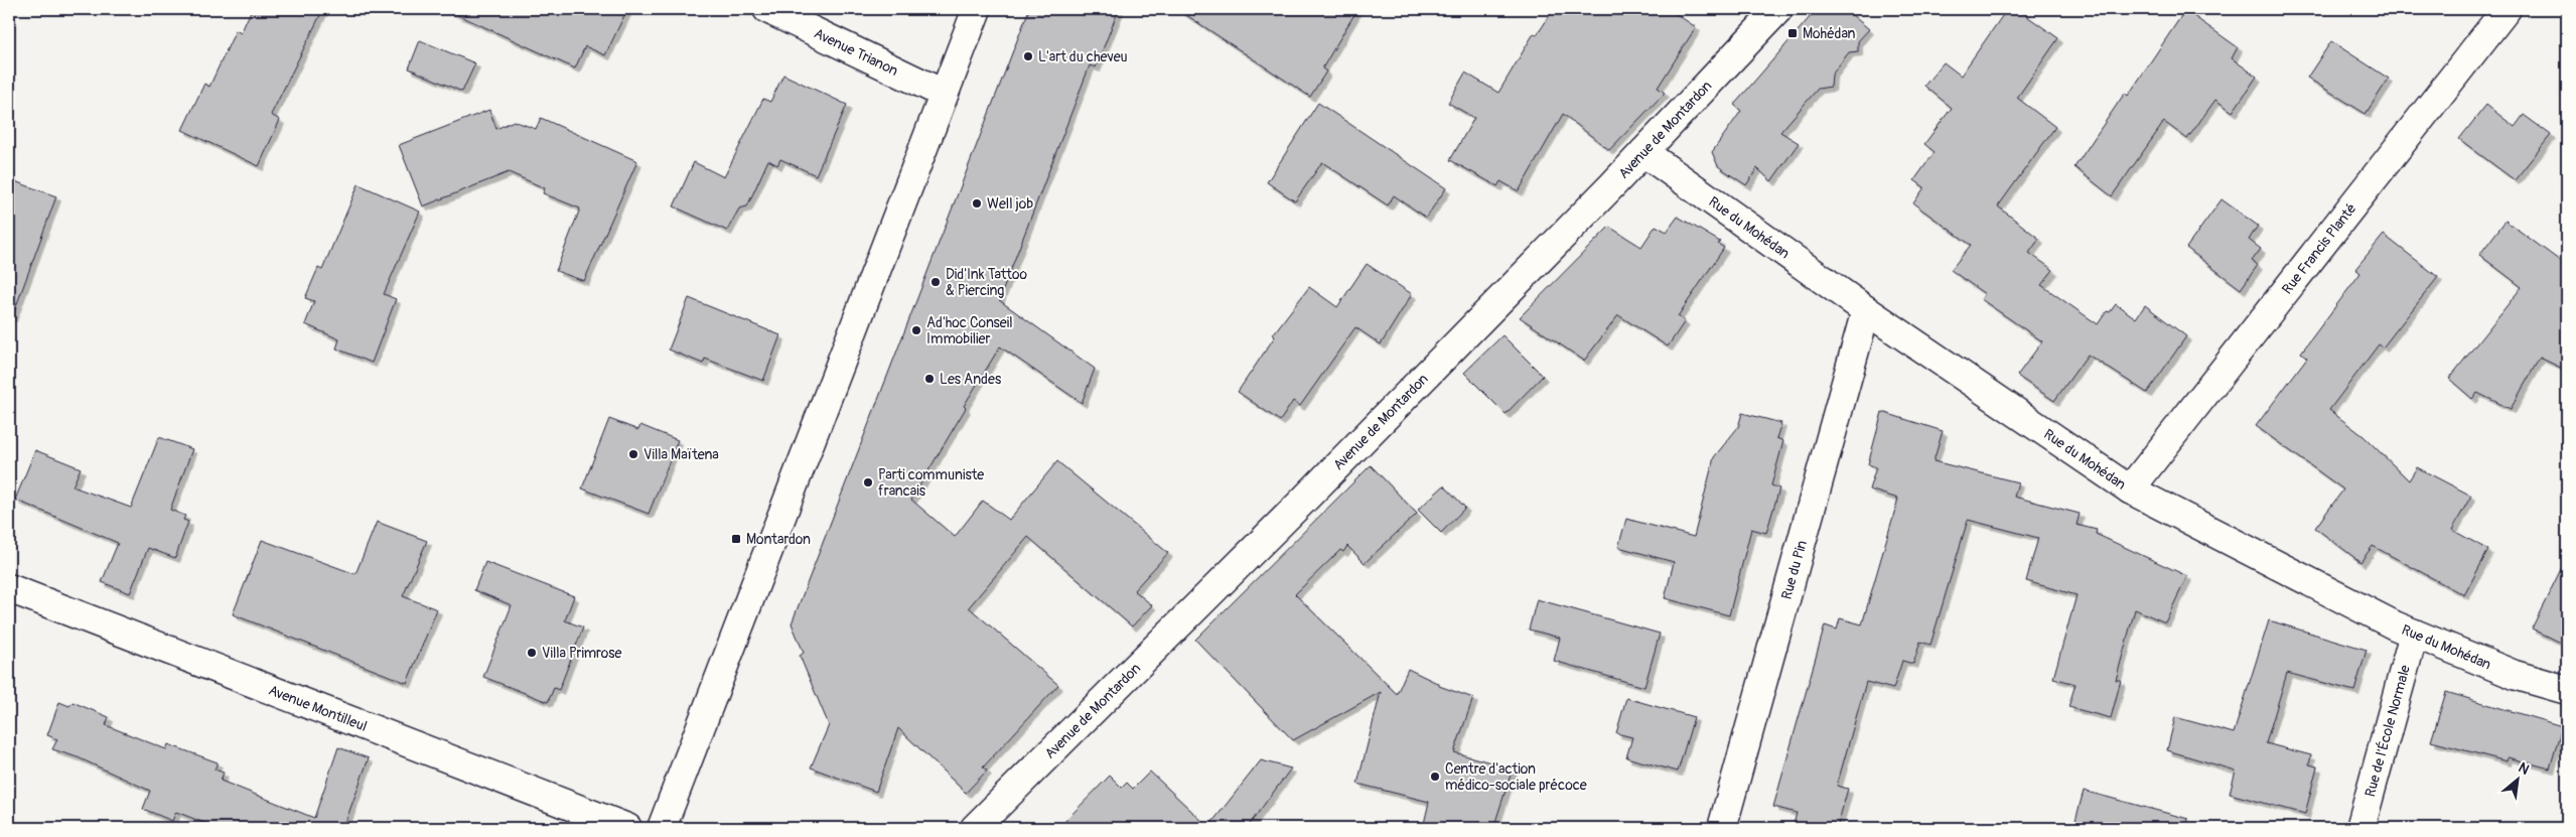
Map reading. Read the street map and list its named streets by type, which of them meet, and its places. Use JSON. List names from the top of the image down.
{
  "streets": {
    "street": [
      "Avenue Trianon",
      "Avenue de Montardon",
      "Rue du Mohédan",
      "Rue Francis Planté",
      "Rue du Pin",
      "Avenue Montilleul",
      "Rue de l'École Normale"
    ]
  },
  "crossings": [
    ["Avenue de Montardon", "Rue du Mohédan"],
    ["Rue du Mohédan", "Rue Francis Planté"],
    ["Rue du Mohédan", "Rue du Pin"],
    ["Rue du Mohédan", "Rue de l'École Normale"]
  ],
  "places": {
    "transit": ["Mohédan", "Montardon"],
    "other": [
      "L'art du cheveu",
      "Well job",
      "Did'Ink Tattoo & Piercing",
      "Ad'hoc Conseil Immobilier",
      "Les Andes",
      "Villa Maïtena",
      "Parti communiste francais",
      "Villa Primrose",
      "Centre d'action médico-sociale précoce"
    ]
  },
  "north": "top right"
}
